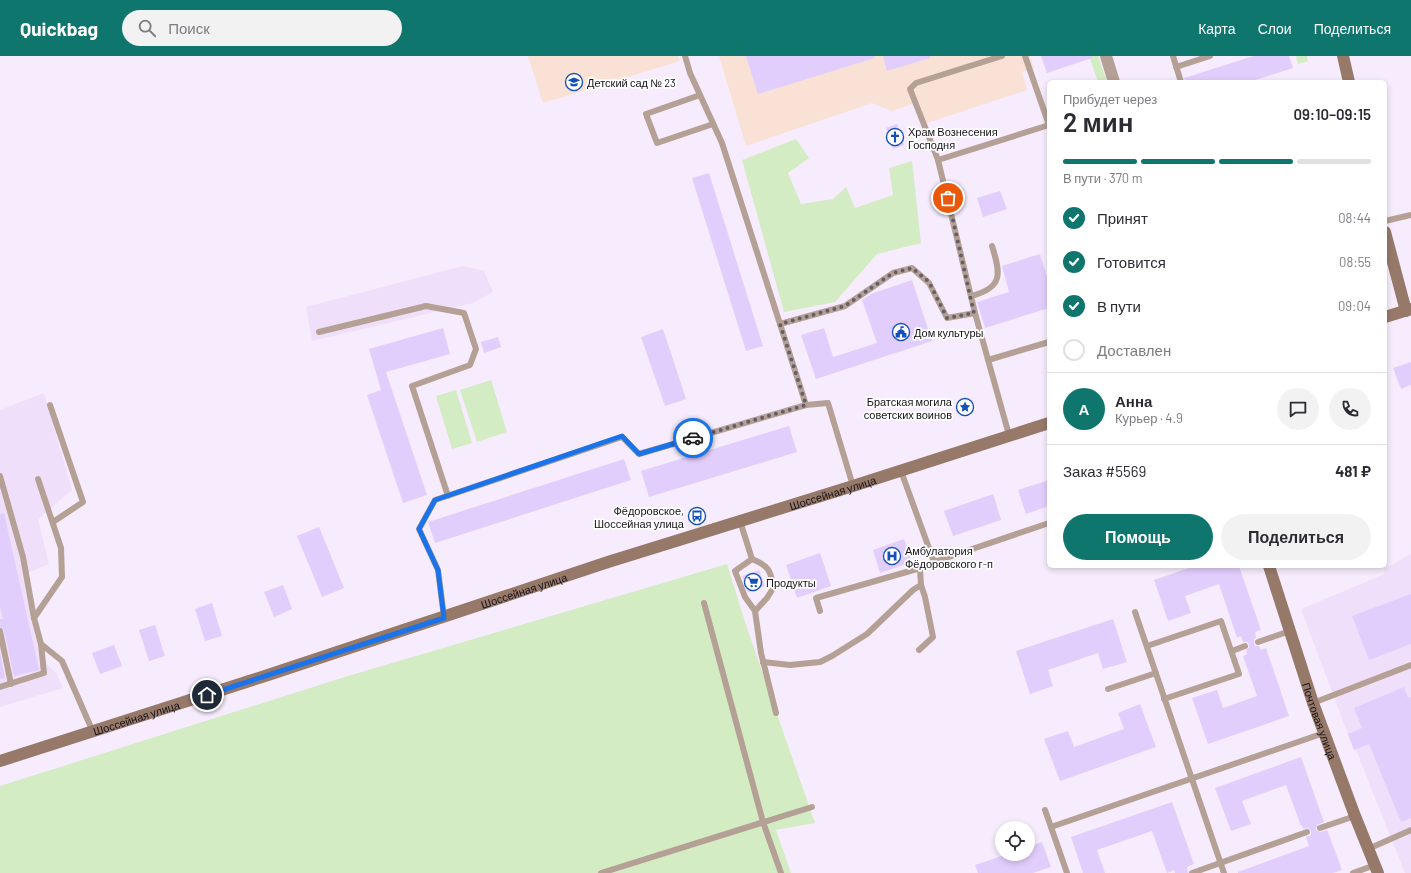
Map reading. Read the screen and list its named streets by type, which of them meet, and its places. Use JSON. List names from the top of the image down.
{
  "streets": {
    "main road": ["Шоссейная улица", "Почтовая улица"]
  },
  "places": {
    "school or university": ["Детский сад № 23"],
    "church": ["Храм Вознесения Господня"],
    "public building": ["Дом культуры"],
    "place": ["Братская могила советских воинов"],
    "bus stop": ["Фёдоровское, Шоссейная улица"],
    "hospital": ["Амбулатория Фёдоровского г-п"],
    "supermarket": ["Продукты"]
  },
  "page": {
    "header": "Quickbag",
    "search": "Поиск",
    "nav": ["Карта", "Слои", "Поделиться"],
    "heading": ["2 мин", "Прибудет через", "09:10–09:15"],
    "panel": [
      "Анна",
      "Курьер · 4.9",
      "Заказ #5569",
      "481 ₽"
    ],
    "bar": "В пути · 370 m",
    "list": [
      ["Принят", "08:44"],
      ["Готовится", "08:55"],
      ["В пути", "09:04"],
      "Доставлен"
    ],
    "round": "А",
    "buttons": ["Помощь", "Поделиться"]
  }
}
